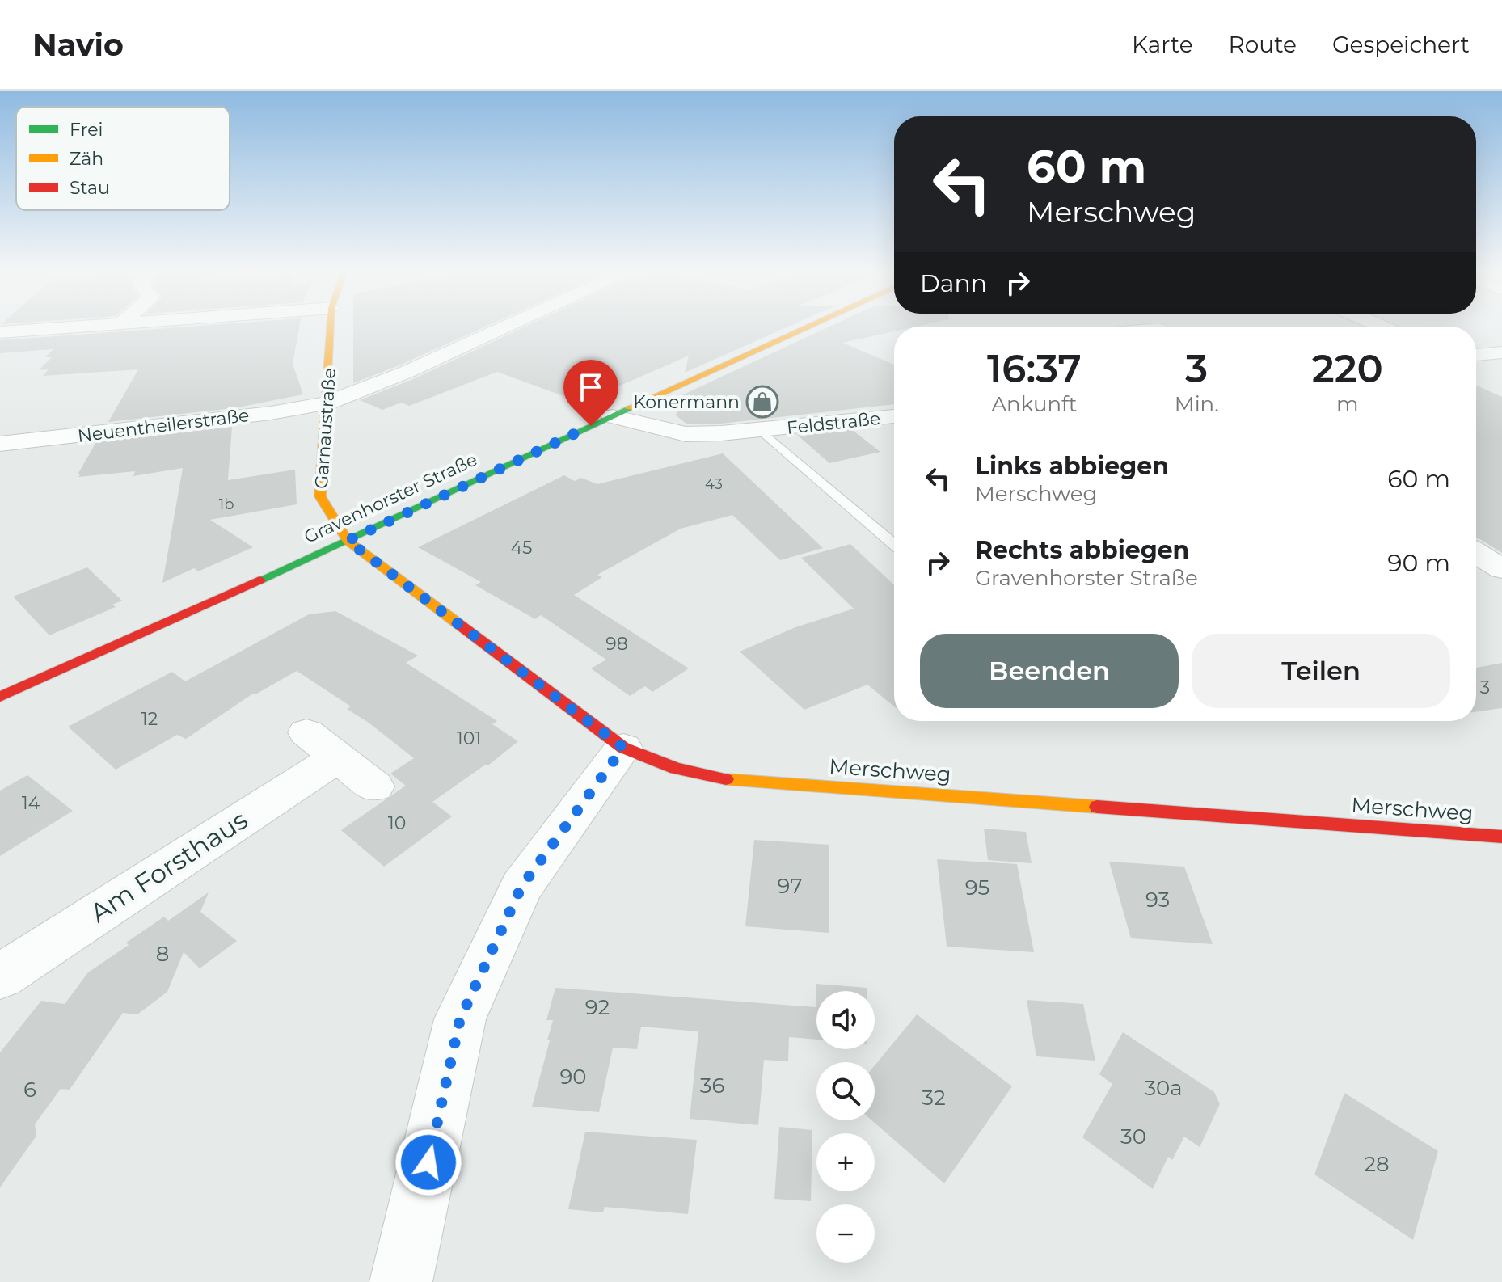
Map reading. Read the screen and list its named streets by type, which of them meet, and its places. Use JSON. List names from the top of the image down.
{
  "streets": {
    "street": [
      "Feldstraße",
      "Neuentheilerstraße",
      "Garnaustraße",
      "Gravenhorster Straße",
      "Merschweg",
      "Am Forsthaus"
    ]
  },
  "crossings": [
    ["Feldstraße", "Gravenhorster Straße"],
    ["Neuentheilerstraße", "Garnaustraße"],
    ["Garnaustraße", "Gravenhorster Straße"],
    ["Garnaustraße", "Merschweg"],
    ["Gravenhorster Straße", "Merschweg"]
  ],
  "places": {
    "shop": ["Konermann"]
  },
  "house_numbers": [
    "43",
    "1b",
    "45",
    "98",
    "3",
    "12",
    "101",
    "14",
    "10",
    "97",
    "95",
    "93",
    "8",
    "92",
    "90",
    "36",
    "30a",
    "6",
    "32",
    "30",
    "28"
  ],
  "legend": ["Frei", "Zäh", "Stau"],
  "page": {
    "header": "Navio",
    "nav": ["Karte", "Route", "Gespeichert"],
    "turn": ["60 m", "Merschweg"],
    "then": "Dann",
    "eta": [
      "16:37",
      "Ankunft",
      "3",
      "Min.",
      "220",
      "m"
    ],
    "list": [
      {
        "name": "Links abbiegen",
        "note": "Merschweg",
        "value": "60 m"
      },
      {
        "name": "Rechts abbiegen",
        "note": "Gravenhorster Straße",
        "value": "90 m"
      }
    ],
    "buttons": ["Beenden", "Teilen"],
    "map_buttons": ["+", "−"]
  }
}
